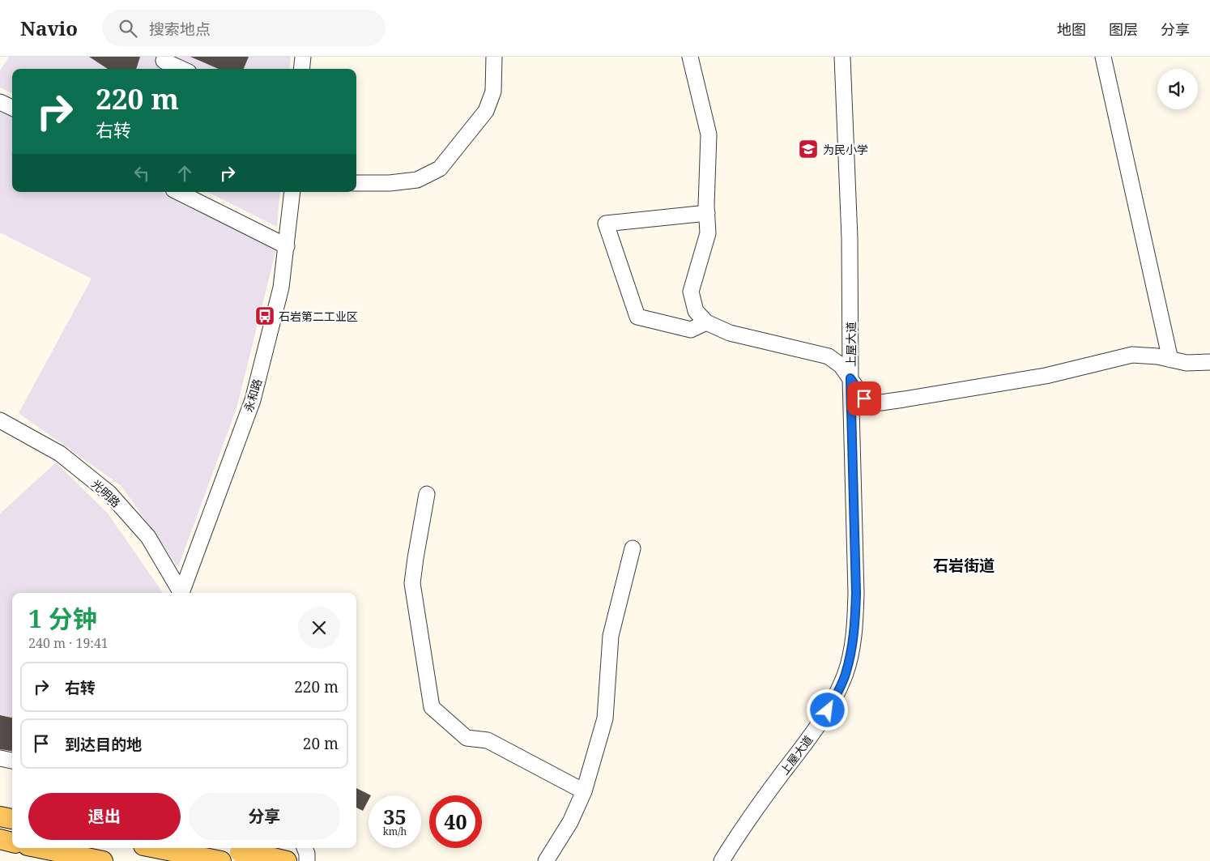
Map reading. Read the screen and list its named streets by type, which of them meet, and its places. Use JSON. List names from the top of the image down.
{
  "streets": {
    "street": ["上屋大道", "永和路", "光明路"]
  },
  "districts": ["石岩街道"],
  "places": {
    "school or university": ["为民小学"],
    "bus stop": ["石岩第二工业区"]
  },
  "page": {
    "header": "Navio",
    "search": "搜索地点",
    "nav": ["地图", "图层", "分享"],
    "turn": ["220 m", "右转"],
    "heading": ["1 分钟", "240 m · 19:41"],
    "list": [
      {
        "name": "右转",
        "value": "220 m"
      },
      {
        "name": "到达目的地",
        "value": "20 m"
      }
    ],
    "buttons": ["退出", "分享"],
    "speed": "35 km/h",
    "limit": "40"
  }
}
